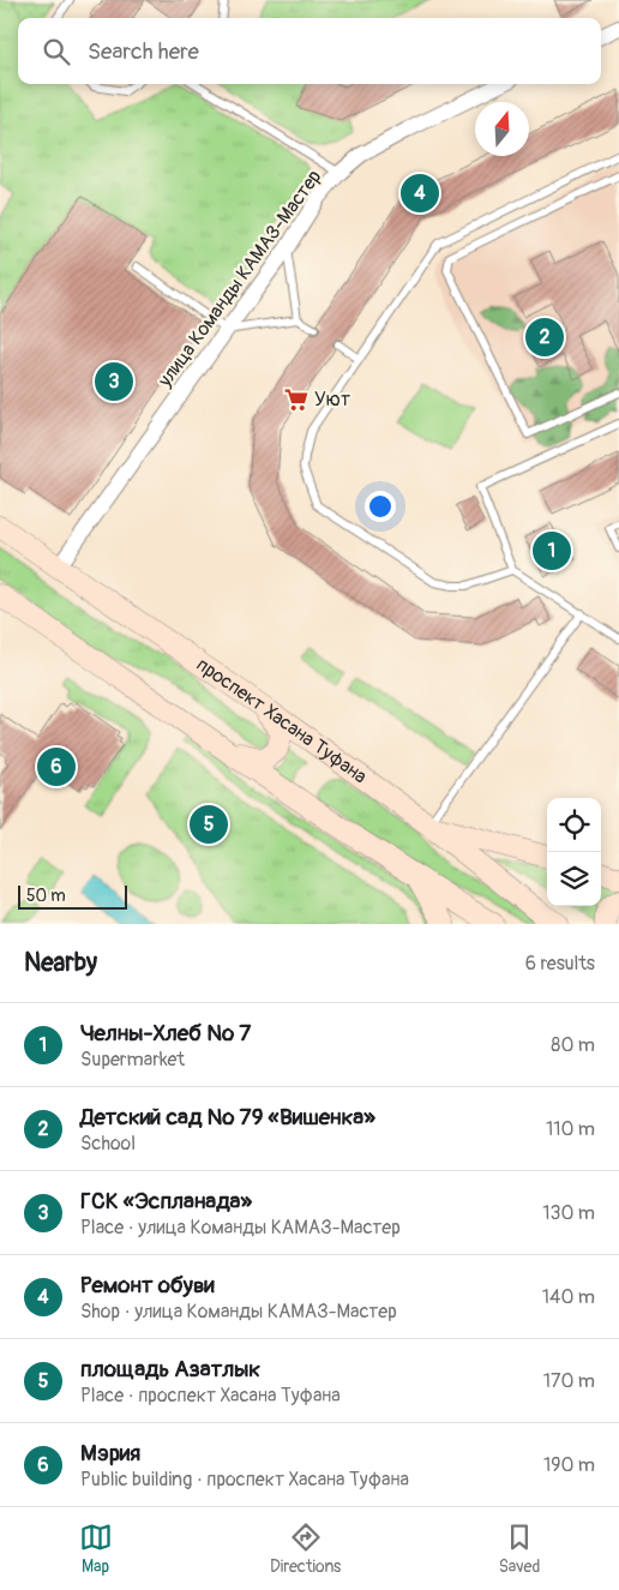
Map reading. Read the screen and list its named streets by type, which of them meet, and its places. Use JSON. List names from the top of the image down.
{
  "streets": {
    "main road": ["проспект Хасана Туфана"],
    "street": ["улица Команды КАМАЗ-Мастер"]
  },
  "crossings": [
    ["улица Команды КАМАЗ-Мастер", "проспект Хасана Туфана"]
  ],
  "places": {
    "supermarket": ["Уют"]
  },
  "scale_bar": "50 m",
  "north": "top",
  "page": {
    "search": "Search here",
    "pins": [
      "4",
      "2",
      "3",
      "1",
      "6",
      "5"
    ],
    "scale": "50 m",
    "heading": ["Nearby", "6 results"],
    "list": [
      {
        "mark": "1",
        "name": "Челны-Хлеб № 7",
        "note": "Supermarket",
        "value": "80 m"
      },
      {
        "mark": "2",
        "name": "Детский сад № 79 «Вишенка»",
        "note": "School",
        "value": "110 m"
      },
      {
        "mark": "3",
        "name": "ГСК «Эспланада»",
        "note": "Place · улица Команды КАМАЗ-Мастер",
        "value": "130 m"
      },
      {
        "mark": "4",
        "name": "Ремонт обуви",
        "note": "Shop · улица Команды КАМАЗ-Мастер",
        "value": "140 m"
      },
      {
        "mark": "5",
        "name": "площадь Азатлык",
        "note": "Place · проспект Хасана Туфана",
        "value": "170 m"
      },
      {
        "mark": "6",
        "name": "Мэрия",
        "note": "Public building · проспект Хасана Туфана",
        "value": "190 m"
      }
    ],
    "nav": ["Map", "Directions", "Saved"]
  }
}
